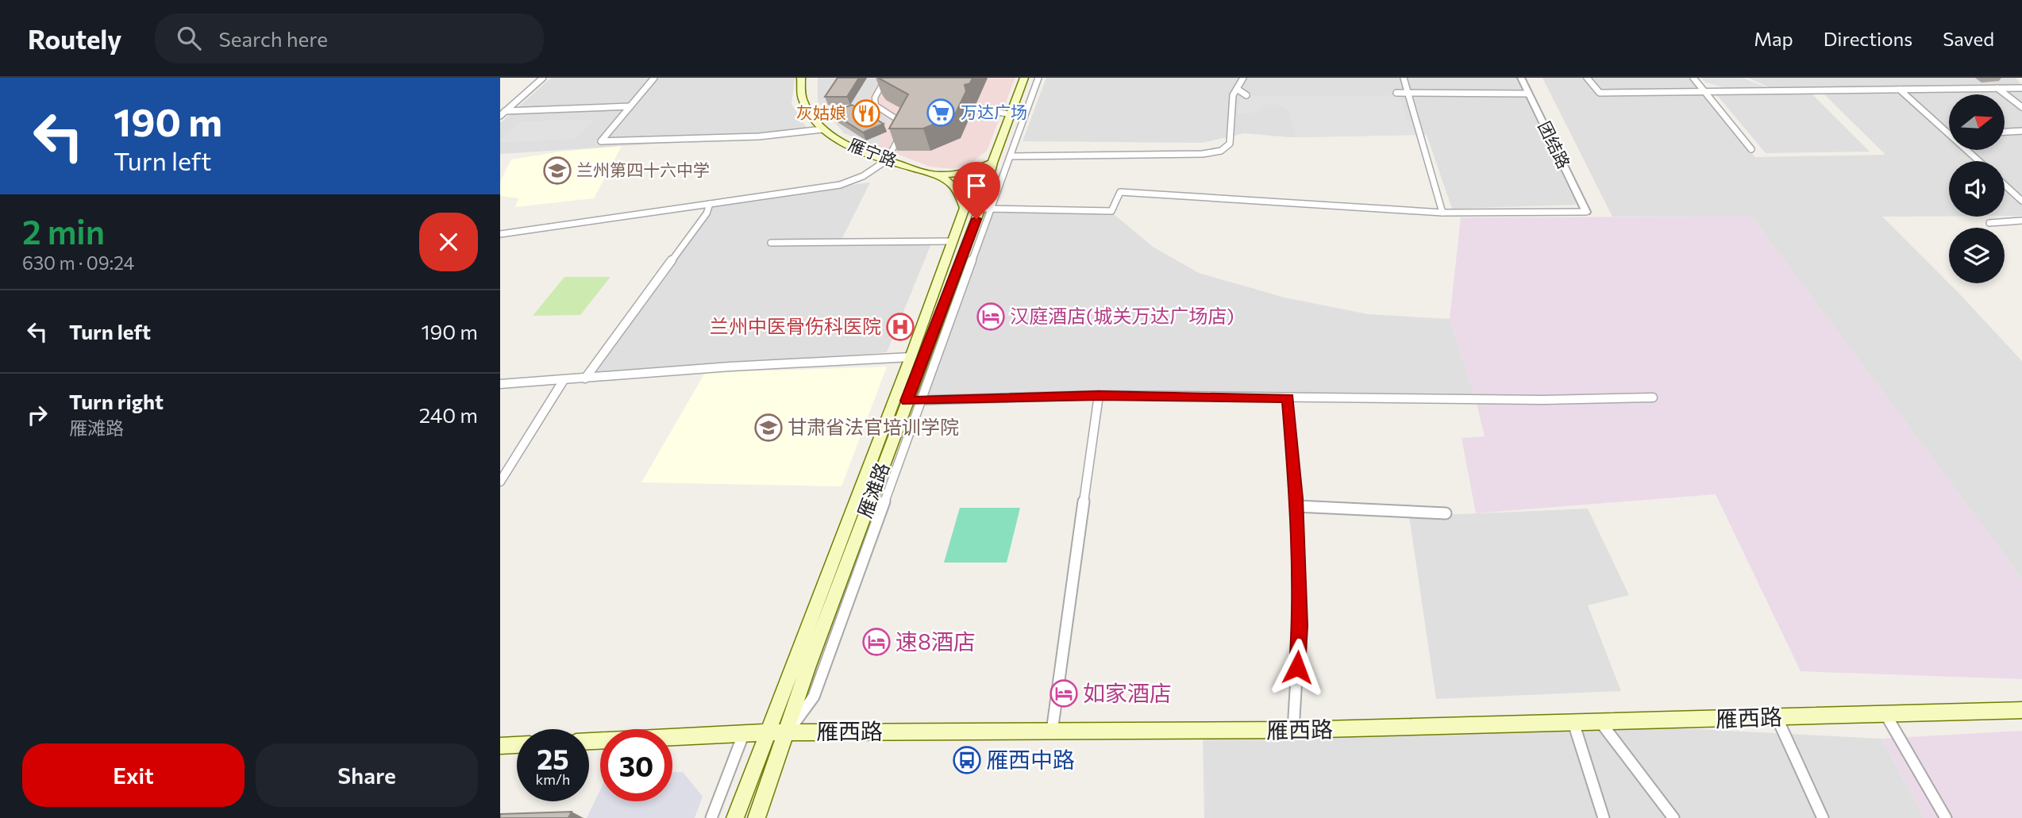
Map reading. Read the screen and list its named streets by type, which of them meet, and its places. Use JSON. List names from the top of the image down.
{
  "streets": {
    "main road": ["雁宁路", "雁滩路", "雁西路"],
    "street": ["团结路"]
  },
  "crossings": [
    ["雁宁路", "雁滩路"],
    ["雁滩路", "雁西路"]
  ],
  "places": {
    "supermarket": ["万达广场"],
    "restaurant": ["灰姑娘"],
    "school or university": ["兰州第四十六中学", "甘肃省法官培训学院"],
    "hotel": ["汉庭酒店(城关万达广场店)", "速8酒店", "如家酒店"],
    "hospital": ["兰州中医骨伤科医院"],
    "bus stop": ["雁西中路"]
  },
  "north": "right",
  "page": {
    "header": "Routely",
    "search": "Search here",
    "nav": ["Map", "Directions", "Saved"],
    "turn": ["190 m", "Turn left"],
    "heading": ["2 min", "630 m · 09:24"],
    "list": [
      {
        "name": "Turn left",
        "value": "190 m"
      },
      {
        "name": "Turn right",
        "note": "雁滩路",
        "value": "240 m"
      }
    ],
    "speed": "25 km/h",
    "limit": "30",
    "buttons": ["Exit", "Share"]
  }
}
